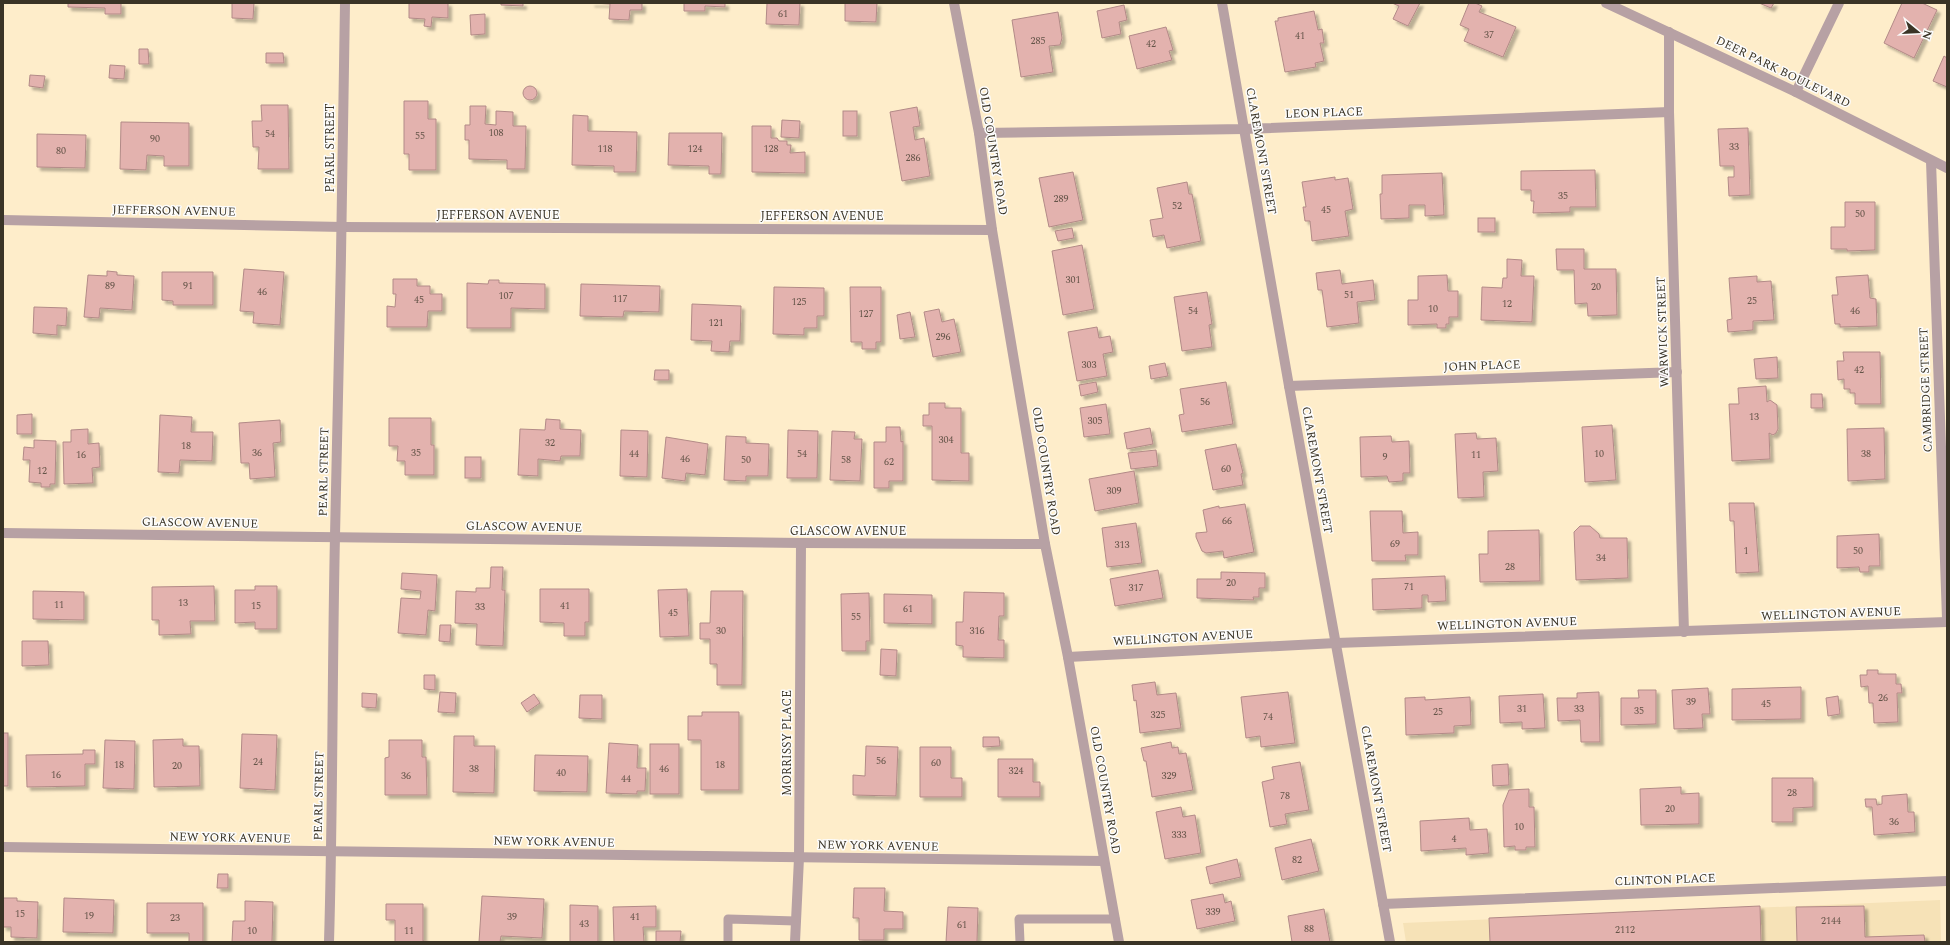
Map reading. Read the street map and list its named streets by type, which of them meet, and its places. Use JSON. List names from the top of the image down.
{
  "streets": {
    "street": [
      "DEER PARK BOULEVARD",
      "LEON PLACE",
      "PEARL STREET",
      "OLD COUNTRY ROAD",
      "CLAREMONT STREET",
      "JEFFERSON AVENUE",
      "WARWICK STREET",
      "JOHN PLACE",
      "CAMBRIDGE STREET",
      "GLASCOW AVENUE",
      "WELLINGTON AVENUE",
      "MORRISSY PLACE",
      "NEW YORK AVENUE",
      "CLINTON PLACE"
    ]
  },
  "crossings": [
    ["DEER PARK BOULEVARD", "WARWICK STREET"],
    ["DEER PARK BOULEVARD", "CAMBRIDGE STREET"],
    ["LEON PLACE", "OLD COUNTRY ROAD"],
    ["LEON PLACE", "CLAREMONT STREET"],
    ["LEON PLACE", "WARWICK STREET"],
    ["PEARL STREET", "JEFFERSON AVENUE"],
    ["PEARL STREET", "GLASCOW AVENUE"],
    ["PEARL STREET", "NEW YORK AVENUE"],
    ["OLD COUNTRY ROAD", "JEFFERSON AVENUE"],
    ["OLD COUNTRY ROAD", "GLASCOW AVENUE"],
    ["OLD COUNTRY ROAD", "WELLINGTON AVENUE"],
    ["OLD COUNTRY ROAD", "NEW YORK AVENUE"],
    ["CLAREMONT STREET", "JOHN PLACE"],
    ["CLAREMONT STREET", "WELLINGTON AVENUE"],
    ["CLAREMONT STREET", "CLINTON PLACE"],
    ["WARWICK STREET", "JOHN PLACE"],
    ["WARWICK STREET", "WELLINGTON AVENUE"],
    ["GLASCOW AVENUE", "MORRISSY PLACE"],
    ["MORRISSY PLACE", "NEW YORK AVENUE"]
  ],
  "house_numbers": [
    "61",
    "37",
    "41",
    "285",
    "42",
    "108",
    "54",
    "55",
    "90",
    "33",
    "118",
    "124",
    "128",
    "80",
    "286",
    "35",
    "289",
    "52",
    "45",
    "50",
    "301",
    "89",
    "91",
    "20",
    "46",
    "51",
    "107",
    "117",
    "45",
    "25",
    "125",
    "12",
    "10",
    "54",
    "46",
    "127",
    "121",
    "296",
    "303",
    "42",
    "56",
    "13",
    "305",
    "304",
    "32",
    "18",
    "36",
    "35",
    "44",
    "54",
    "10",
    "38",
    "16",
    "11",
    "9",
    "46",
    "50",
    "58",
    "62",
    "60",
    "12",
    "309",
    "66",
    "69",
    "313",
    "1",
    "50",
    "34",
    "28",
    "20",
    "71",
    "317",
    "13",
    "11",
    "15",
    "41",
    "33",
    "61",
    "45",
    "55",
    "30",
    "316",
    "26",
    "39",
    "45",
    "31",
    "33",
    "35",
    "25",
    "325",
    "74",
    "56",
    "24",
    "60",
    "18",
    "18",
    "20",
    "38",
    "46",
    "324",
    "40",
    "16",
    "36",
    "329",
    "44",
    "28",
    "78",
    "20",
    "36",
    "10",
    "333",
    "4",
    "82",
    "339",
    "15",
    "19",
    "39",
    "41",
    "23",
    "2144",
    "43",
    "61",
    "88",
    "2112",
    "10",
    "11"
  ],
  "north": "right"
}
